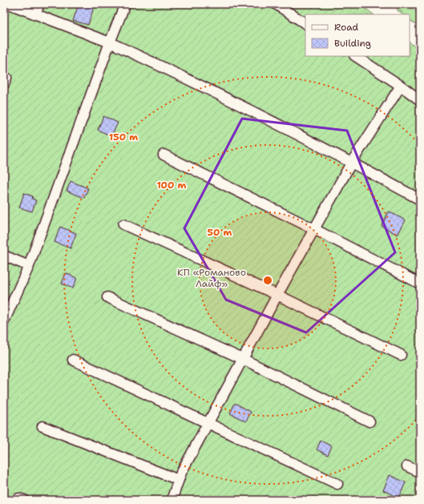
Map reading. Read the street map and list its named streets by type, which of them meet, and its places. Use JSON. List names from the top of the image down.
{
  "parks": ["КП «Романово Лайф»"],
  "legend": ["Road", "Building"],
  "rings": ["150 m", "100 m", "50 m"]
}
